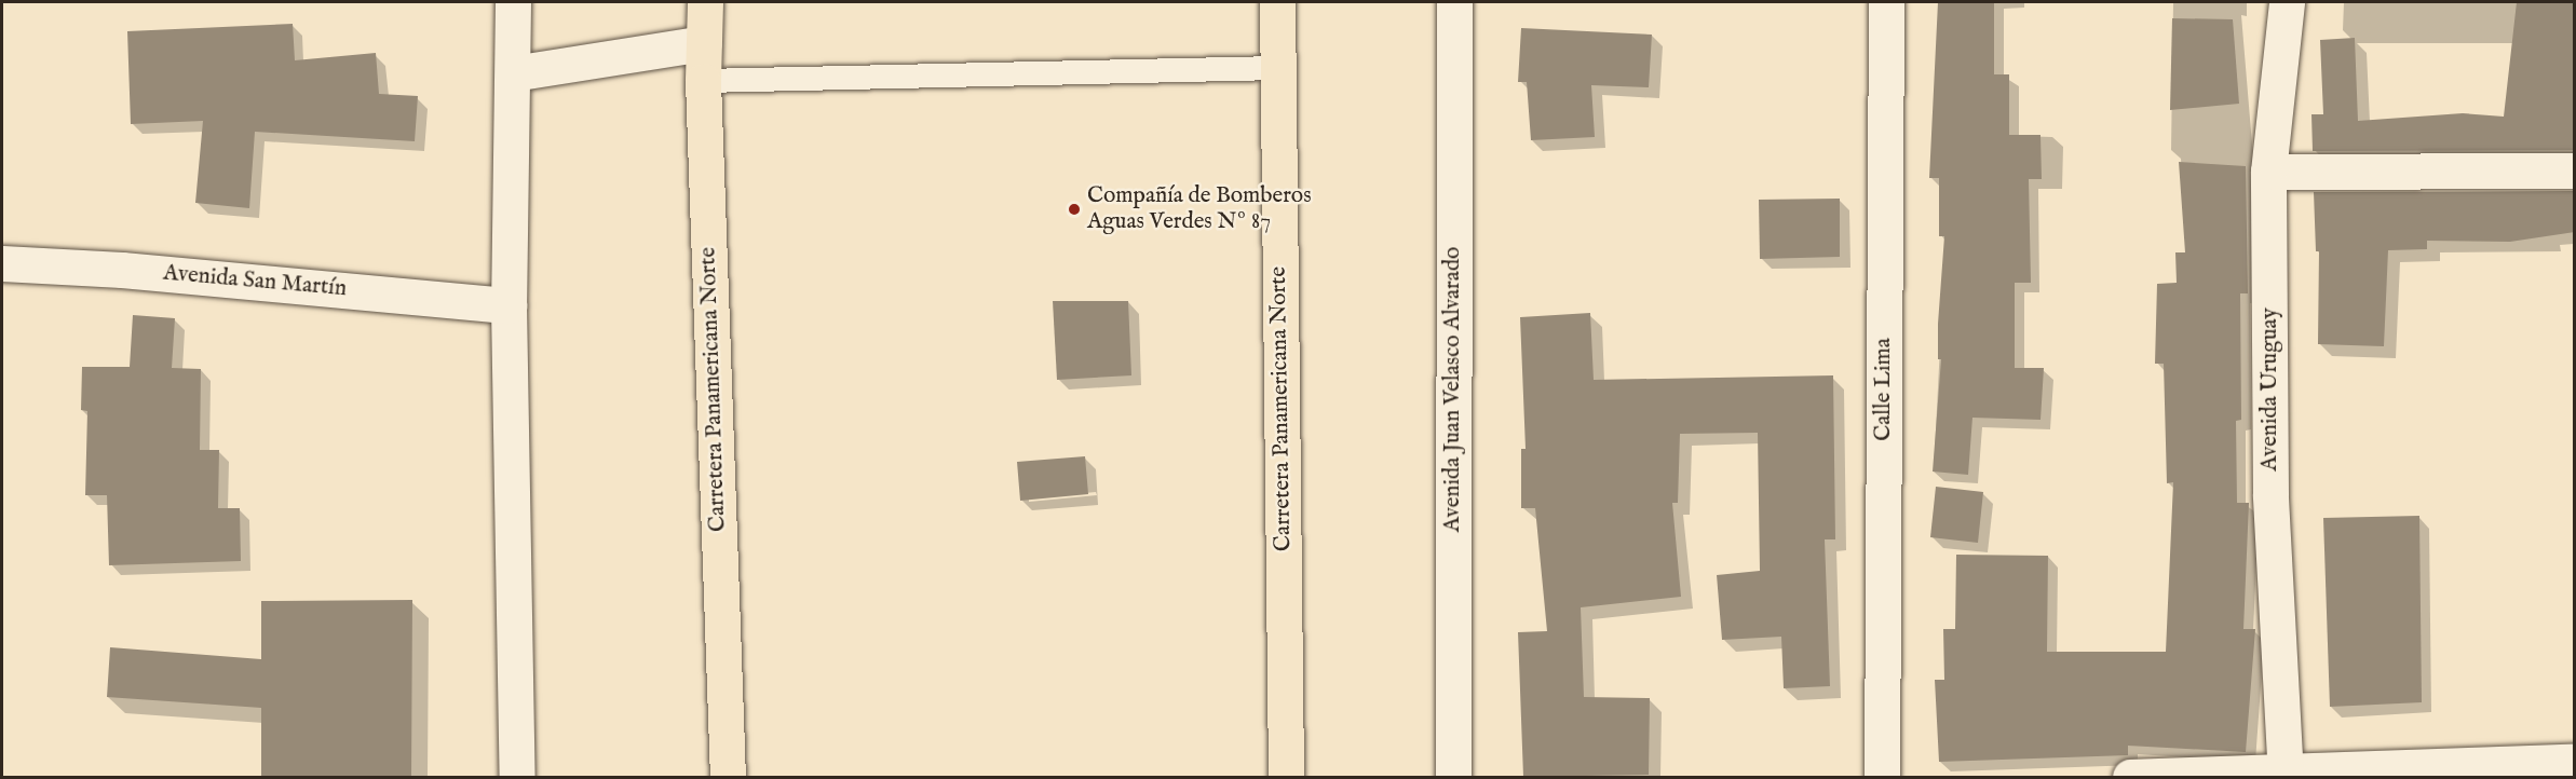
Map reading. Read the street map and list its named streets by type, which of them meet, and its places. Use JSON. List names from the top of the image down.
{
  "streets": {
    "main road": ["Carretera Panamericana Norte"],
    "street": [
      "Avenida San Martín",
      "Avenida Juan Velasco Alvarado",
      "Calle Lima",
      "Avenida Uruguay"
    ]
  },
  "places": ["Compañía de Bomberos Aguas Verdes Nº 87"]
}
